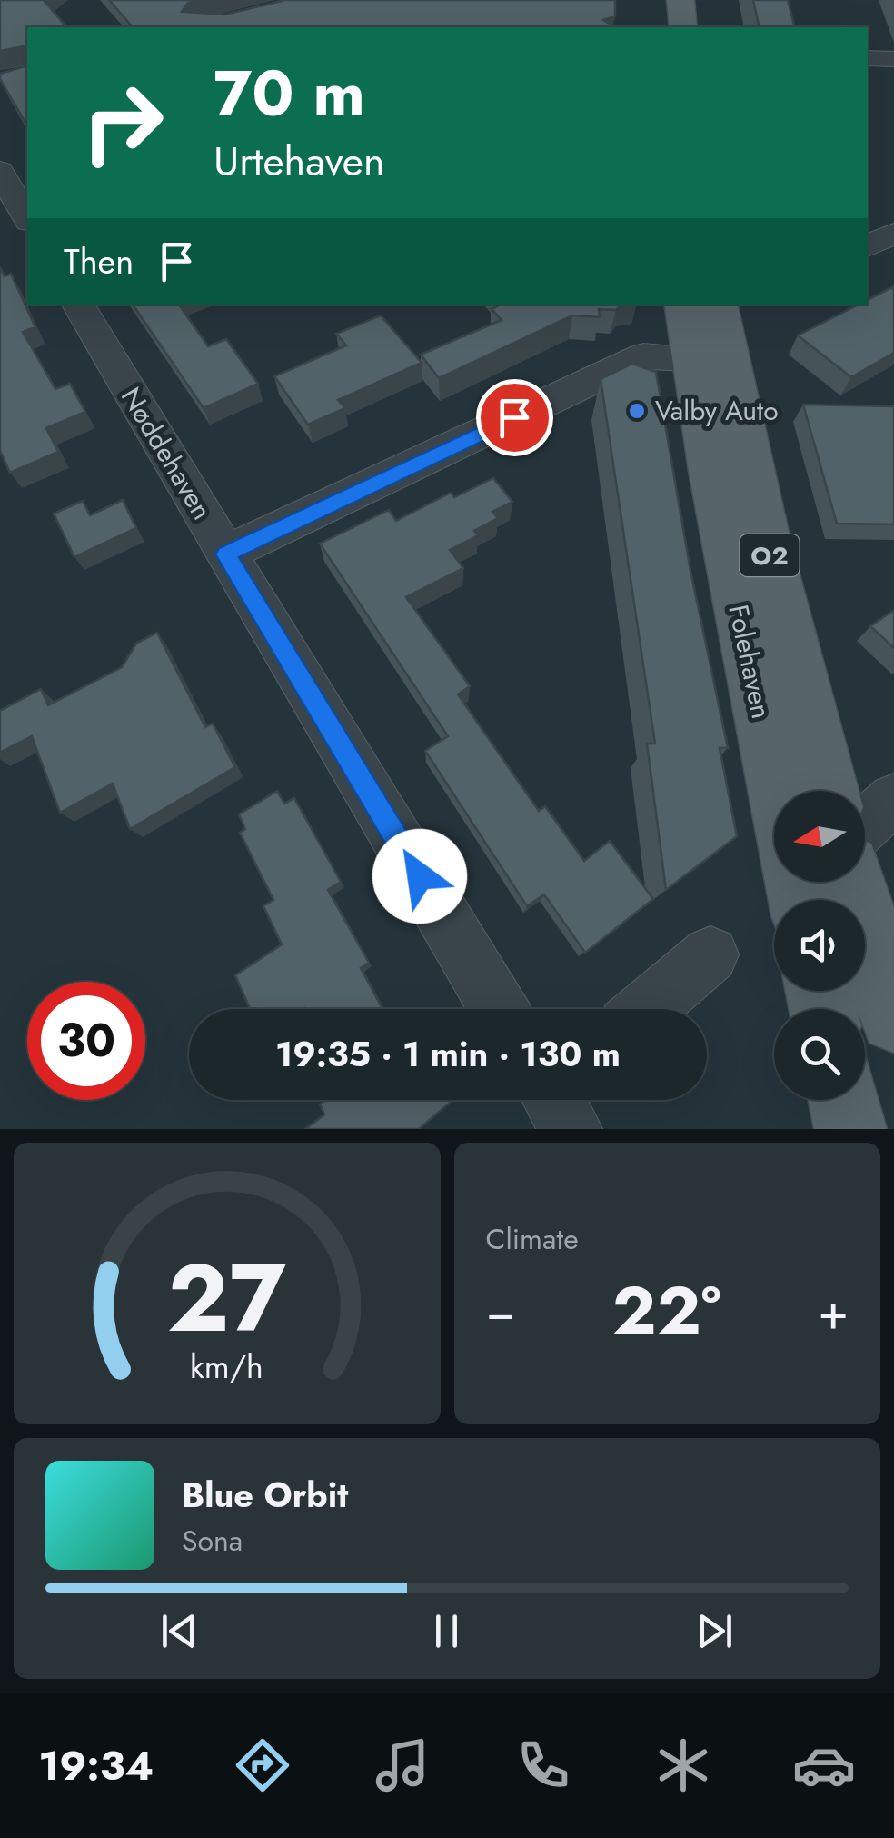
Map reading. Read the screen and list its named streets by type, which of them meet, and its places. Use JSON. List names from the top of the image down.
{
  "streets": {
    "main road": ["O2", "Folehaven"],
    "street": ["Nøddehaven"]
  },
  "places": ["Valby Auto"],
  "north": "left",
  "page": {
    "turn": ["70 m", "Urtehaven"],
    "then": "Then",
    "limit": "30",
    "trip": "19:35 · 1 min · 130 m",
    "tile": "Climate",
    "heat": ["−", "22°", "+"],
    "song": ["Blue Orbit", "Sona"],
    "tabs": "19:34",
    "gauge": ["27", "km/h"]
  }
}
